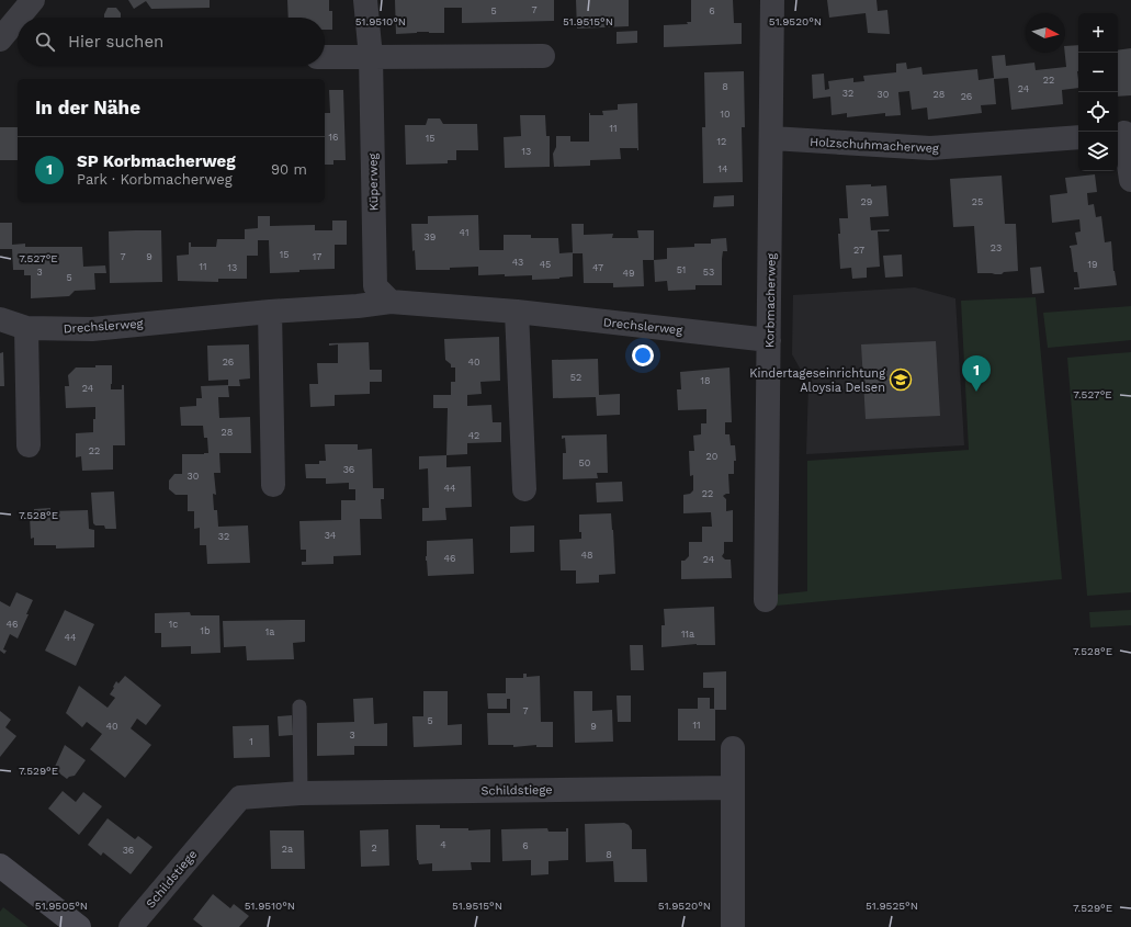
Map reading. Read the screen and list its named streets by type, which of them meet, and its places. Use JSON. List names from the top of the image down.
{
  "streets": {
    "street": [
      "Holzschuhmacherweg",
      "Küperweg",
      "Korbmacherweg",
      "Drechslerweg",
      "Schildstiege"
    ]
  },
  "crossings": [
    ["Holzschuhmacherweg", "Korbmacherweg"],
    ["Küperweg", "Drechslerweg"],
    ["Korbmacherweg", "Drechslerweg"]
  ],
  "places": {
    "school or university": ["Kindertageseinrichtung Aloysia Delsen"]
  },
  "house_numbers": [
    "7",
    "5",
    "6",
    "22",
    "8",
    "24",
    "32",
    "30",
    "28",
    "26",
    "10",
    "11",
    "16",
    "15",
    "12",
    "13",
    "14",
    "29",
    "25",
    "41",
    "39",
    "23",
    "27",
    "15",
    "7",
    "9",
    "17",
    "43",
    "45",
    "19",
    "11",
    "13",
    "47",
    "51",
    "3",
    "53",
    "49",
    "5",
    "26",
    "40",
    "52",
    "18",
    "24",
    "28",
    "42",
    "22",
    "20",
    "50",
    "36",
    "30",
    "44",
    "22",
    "34",
    "32",
    "48",
    "46",
    "24",
    "46",
    "1c",
    "1b",
    "1a",
    "11a",
    "44",
    "7",
    "5",
    "11",
    "40",
    "9",
    "3",
    "1",
    "4",
    "6",
    "2",
    "2a",
    "36",
    "8"
  ],
  "north": "right",
  "page": {
    "map_buttons": ["+", "−"],
    "search": "Hier suchen",
    "heading": "In der Nähe",
    "list": [
      {
        "mark": "1",
        "name": "SP Korbmacherweg",
        "note": "Park · Korbmacherweg",
        "value": "90 m"
      }
    ],
    "pins": "1"
  },
  "coordinates": [
    "51.9510°N",
    "51.9515°N",
    "51.9520°N",
    "7.527°E",
    "7.528°E",
    "7.529°E",
    "51.9505°N",
    "51.9525°N"
  ]
}
